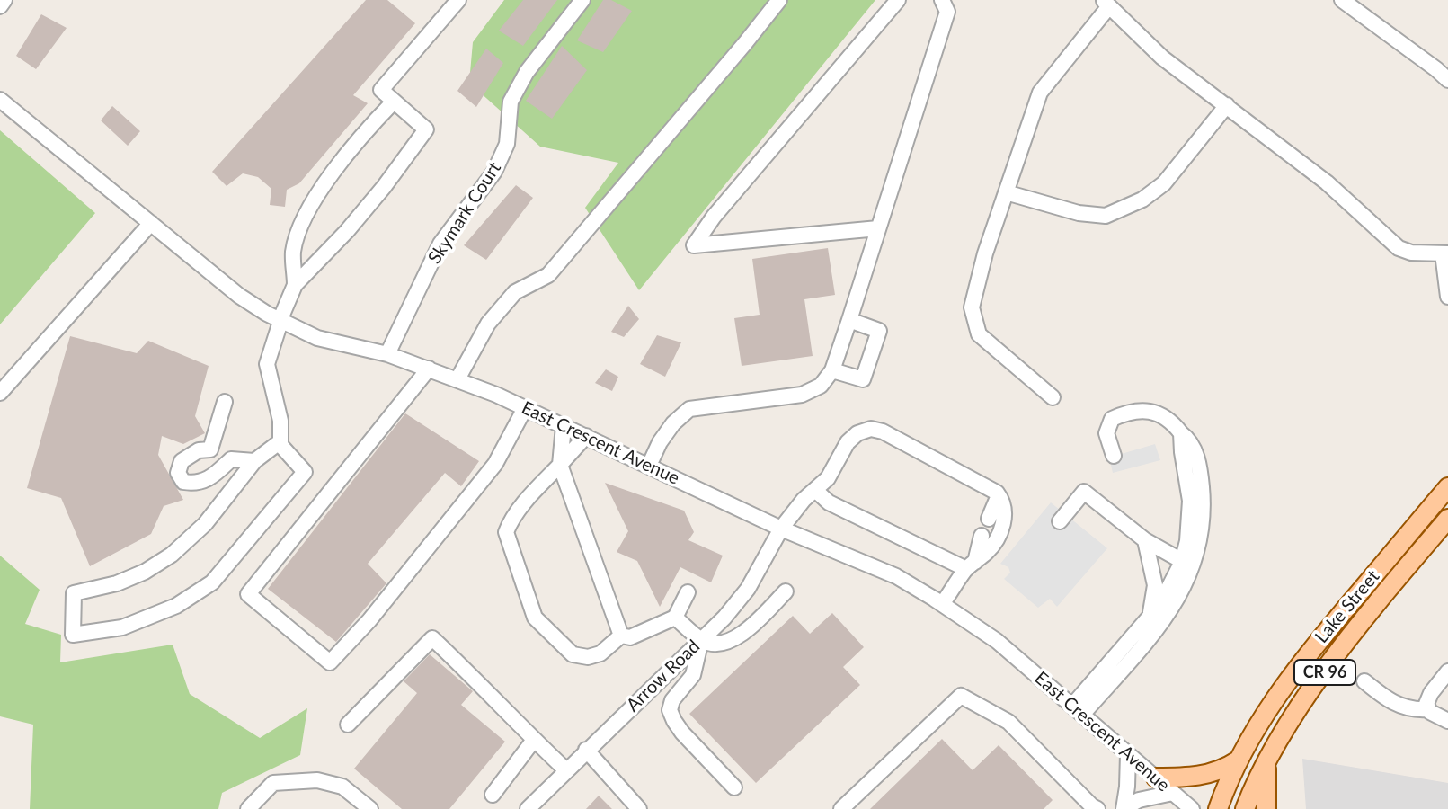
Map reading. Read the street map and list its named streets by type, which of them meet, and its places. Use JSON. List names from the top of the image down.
{
  "streets": {
    "main road": ["Lake Street", "CR 96"],
    "street": ["Skymark Court", "East Crescent Avenue", "Arrow Road"]
  },
  "crossings": [
    ["Skymark Court", "East Crescent Avenue"],
    ["East Crescent Avenue", "Arrow Road"]
  ]
}
